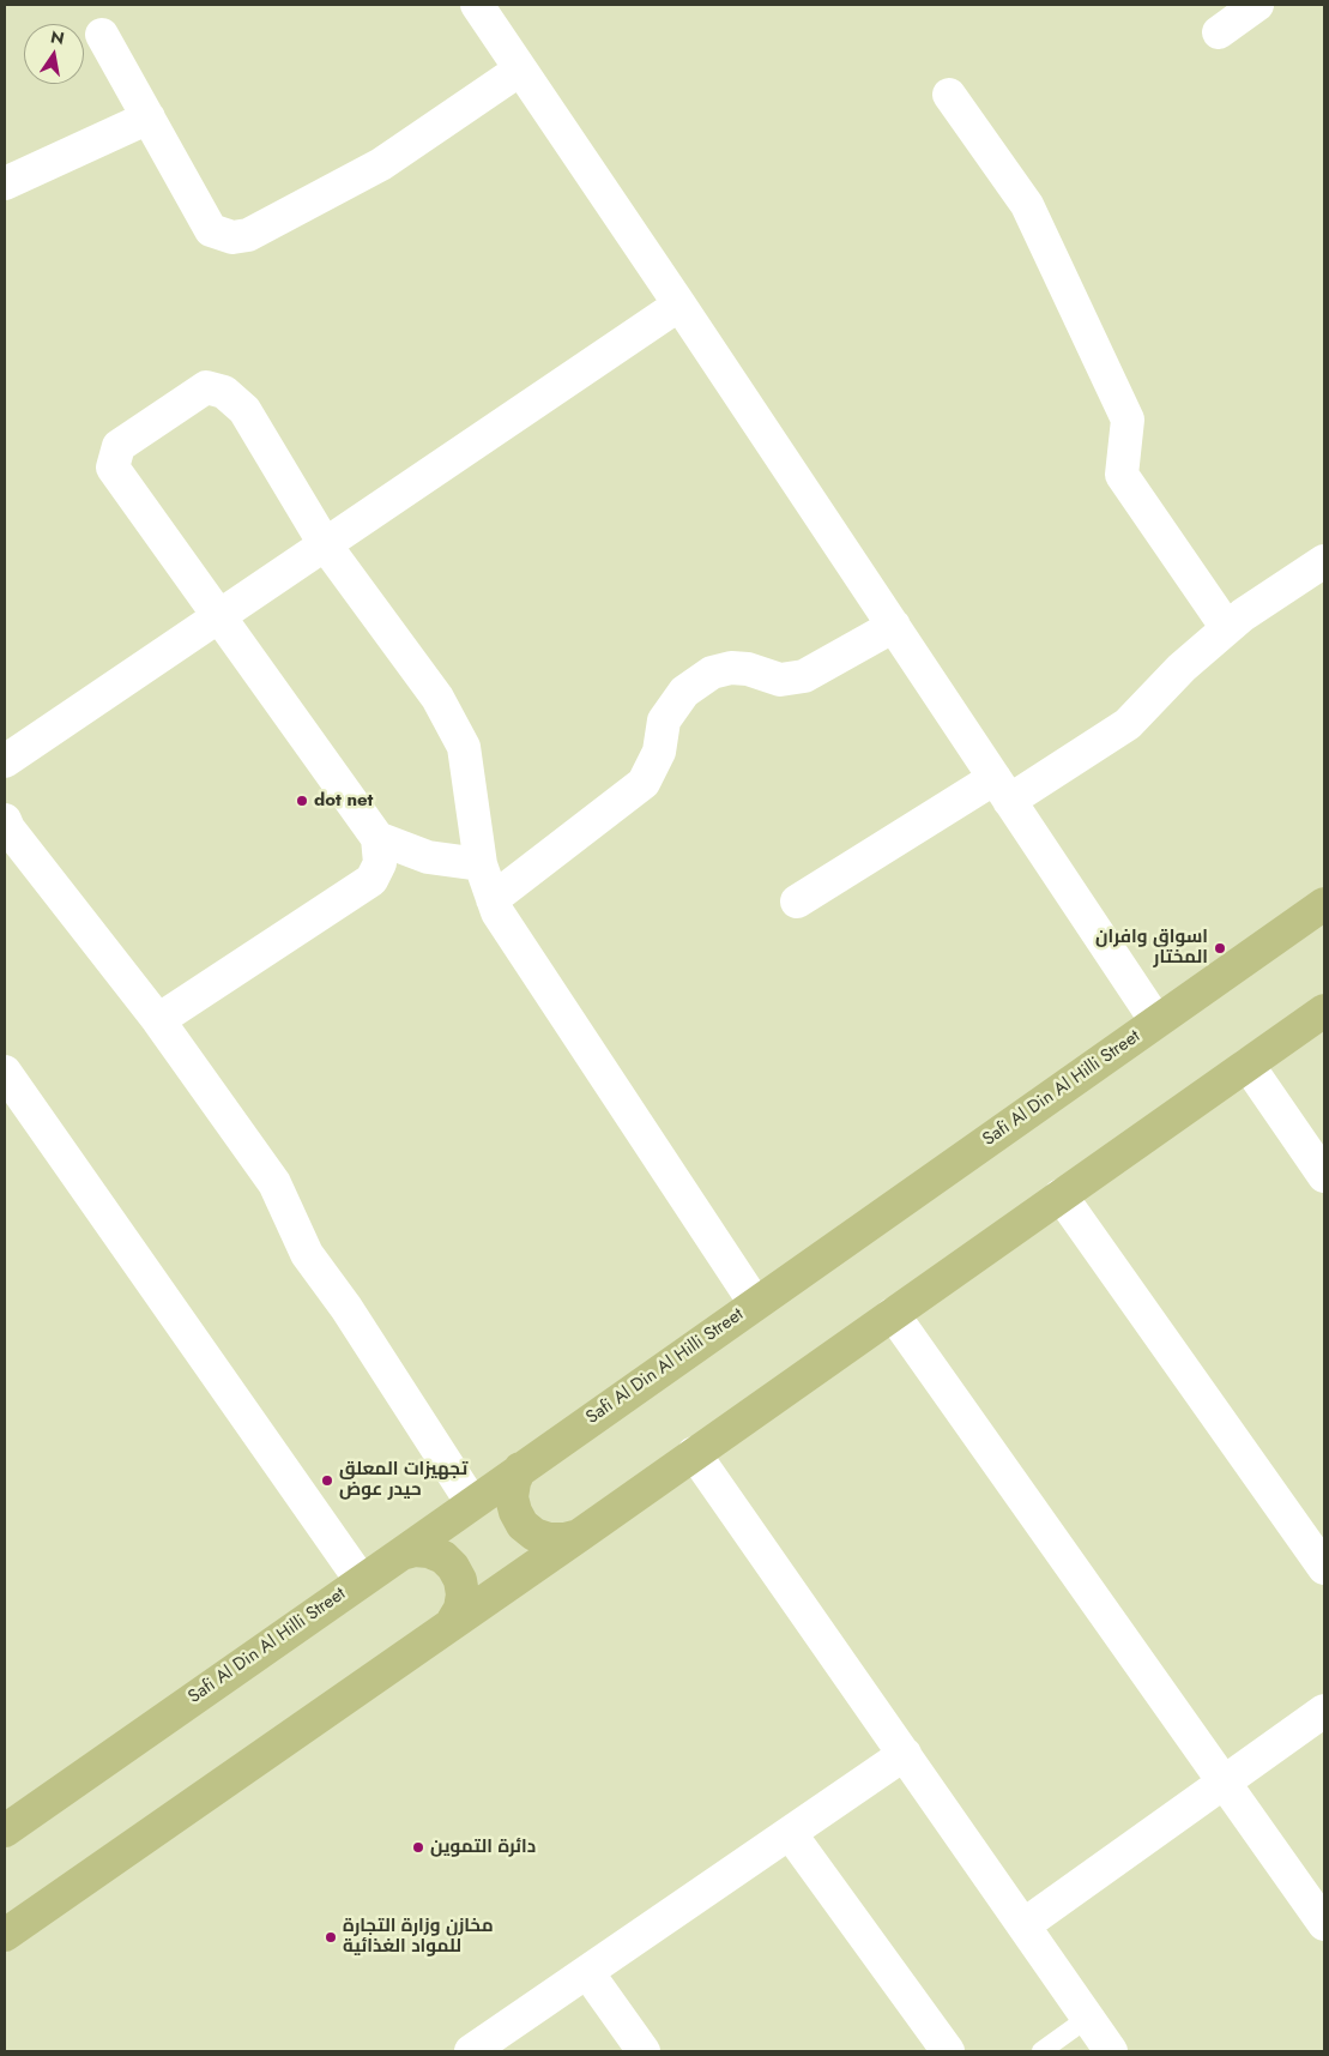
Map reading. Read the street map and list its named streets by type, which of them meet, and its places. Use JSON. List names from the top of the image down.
{
  "streets": {
    "main road": ["Safi Al Din Al Hilli Street"]
  },
  "places": [
    "dot net",
    "اسواق وافران المختار",
    "تجهيزات المعلق حيدر عوض",
    "دائرة التموين",
    "مخازن وزارة التجارة للمواد الغذائية"
  ],
  "north": "top"
}
